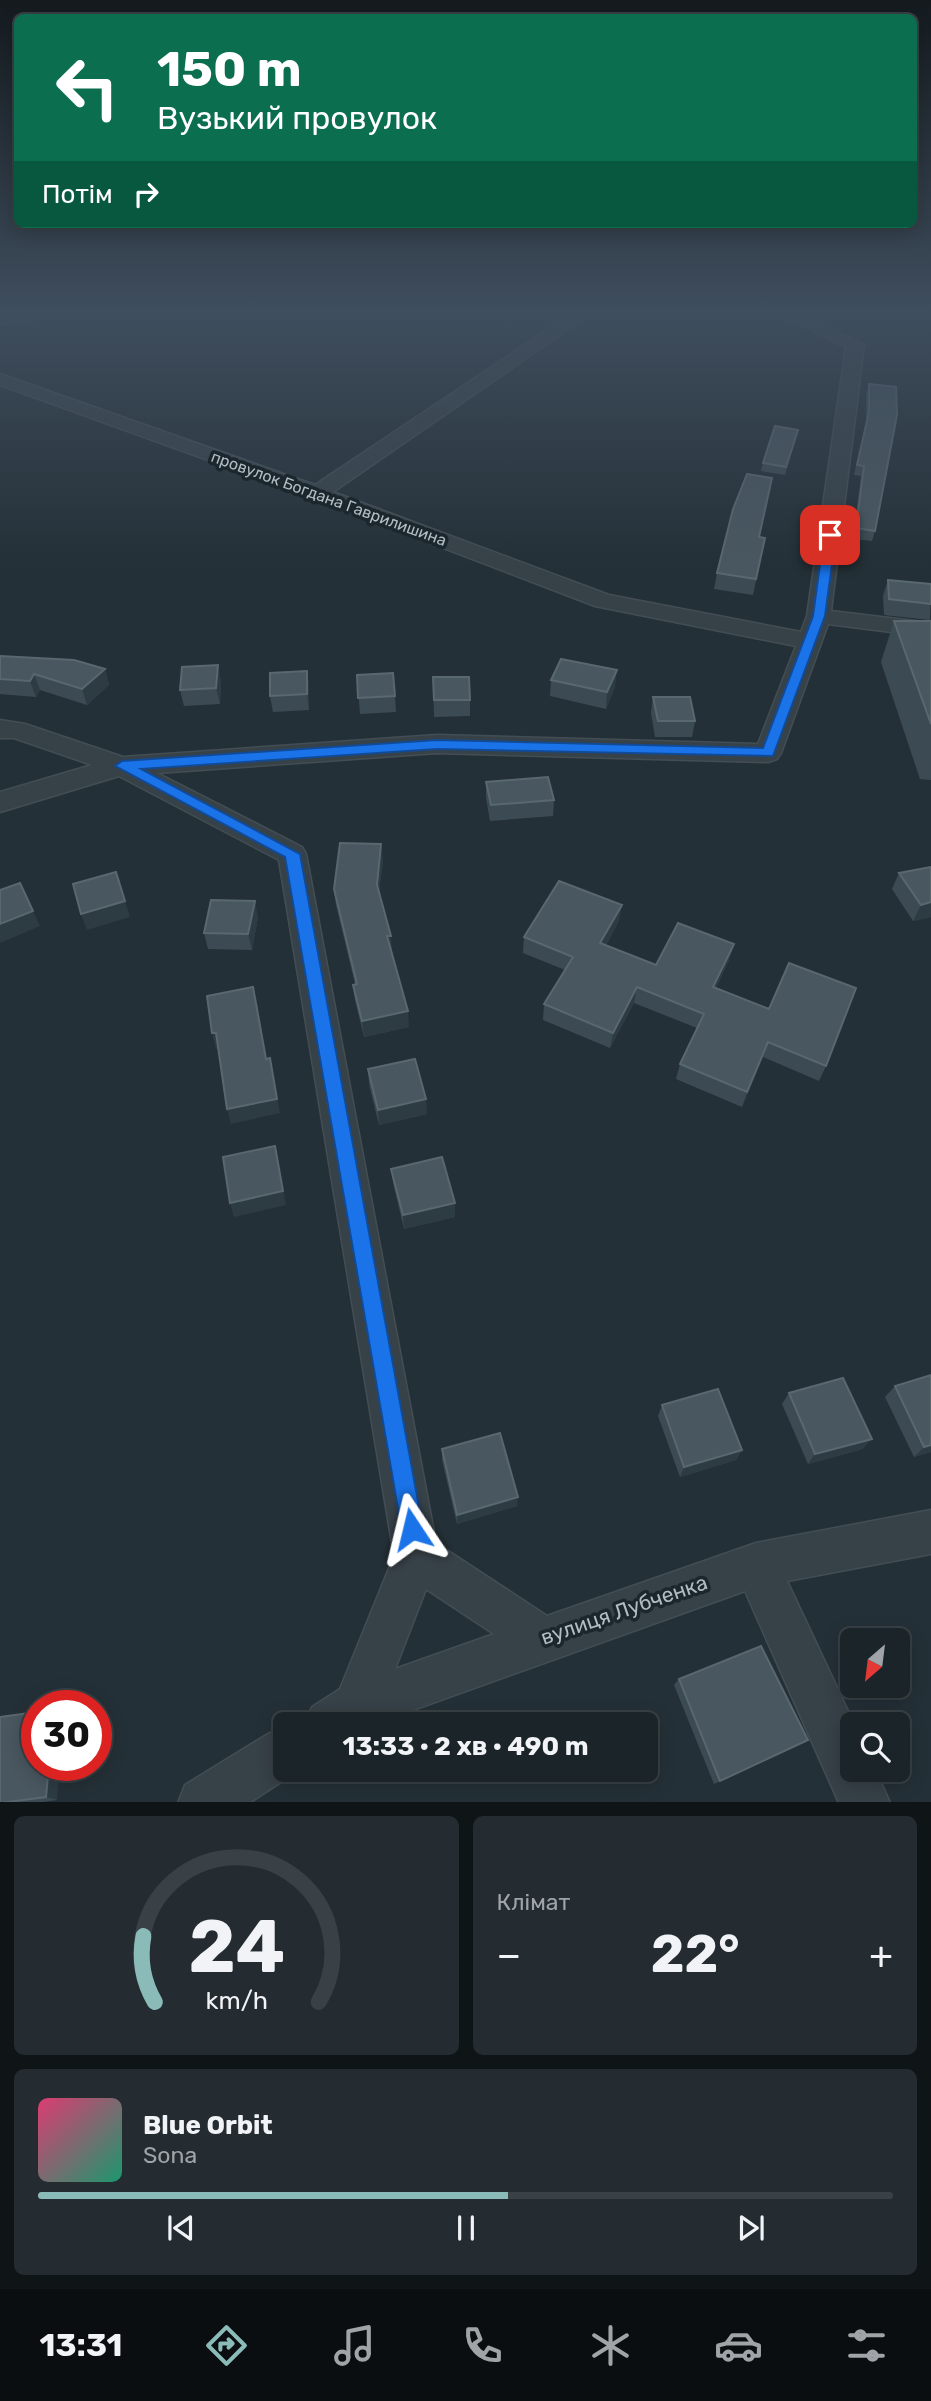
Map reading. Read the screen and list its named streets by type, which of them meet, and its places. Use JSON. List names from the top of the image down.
{
  "streets": {
    "street": ["провулок Богдана Гаврилишина", "вулиця Лубченка"]
  },
  "north": "bottom left",
  "page": {
    "turn": ["150 m", "Вузький провулок"],
    "then": "Потім",
    "limit": "30",
    "trip": "13:33 · 2 хв · 490 m",
    "tile": "Клімат",
    "heat": ["−", "22°", "+"],
    "song": ["Blue Orbit", "Sona"],
    "tabs": "13:31",
    "gauge": ["24", "km/h"]
  }
}
